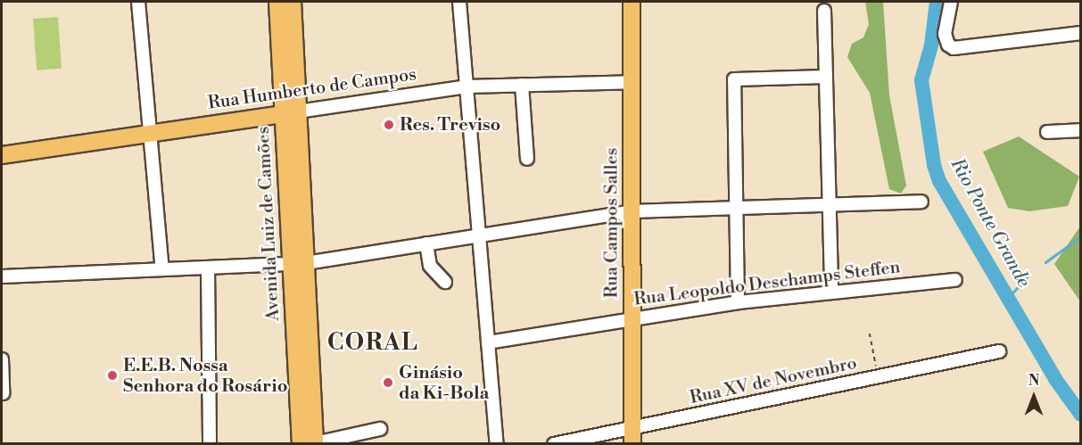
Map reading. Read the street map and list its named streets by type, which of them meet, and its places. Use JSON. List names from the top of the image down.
{
  "streets": {
    "main road": ["Rua Humberto de Campos", "Rua Campos Salles", "Avenida Luiz de Camões"],
    "street": ["Rua Leopoldo Deschamps Steffen", "Rua XV de Novembro"]
  },
  "crossings": [
    ["Rua Humberto de Campos", "Rua Campos Salles"],
    ["Rua Humberto de Campos", "Avenida Luiz de Camões"],
    ["Rua Campos Salles", "Rua Leopoldo Deschamps Steffen"],
    ["Rua Campos Salles", "Rua XV de Novembro"]
  ],
  "districts": ["CORAL"],
  "water": ["Rio Ponte Grande"],
  "places": ["Res. Treviso", "E.E.B. Nossa Senhora do Rosário", "Ginásio da Ki-Bola"],
  "north": "top"
}
